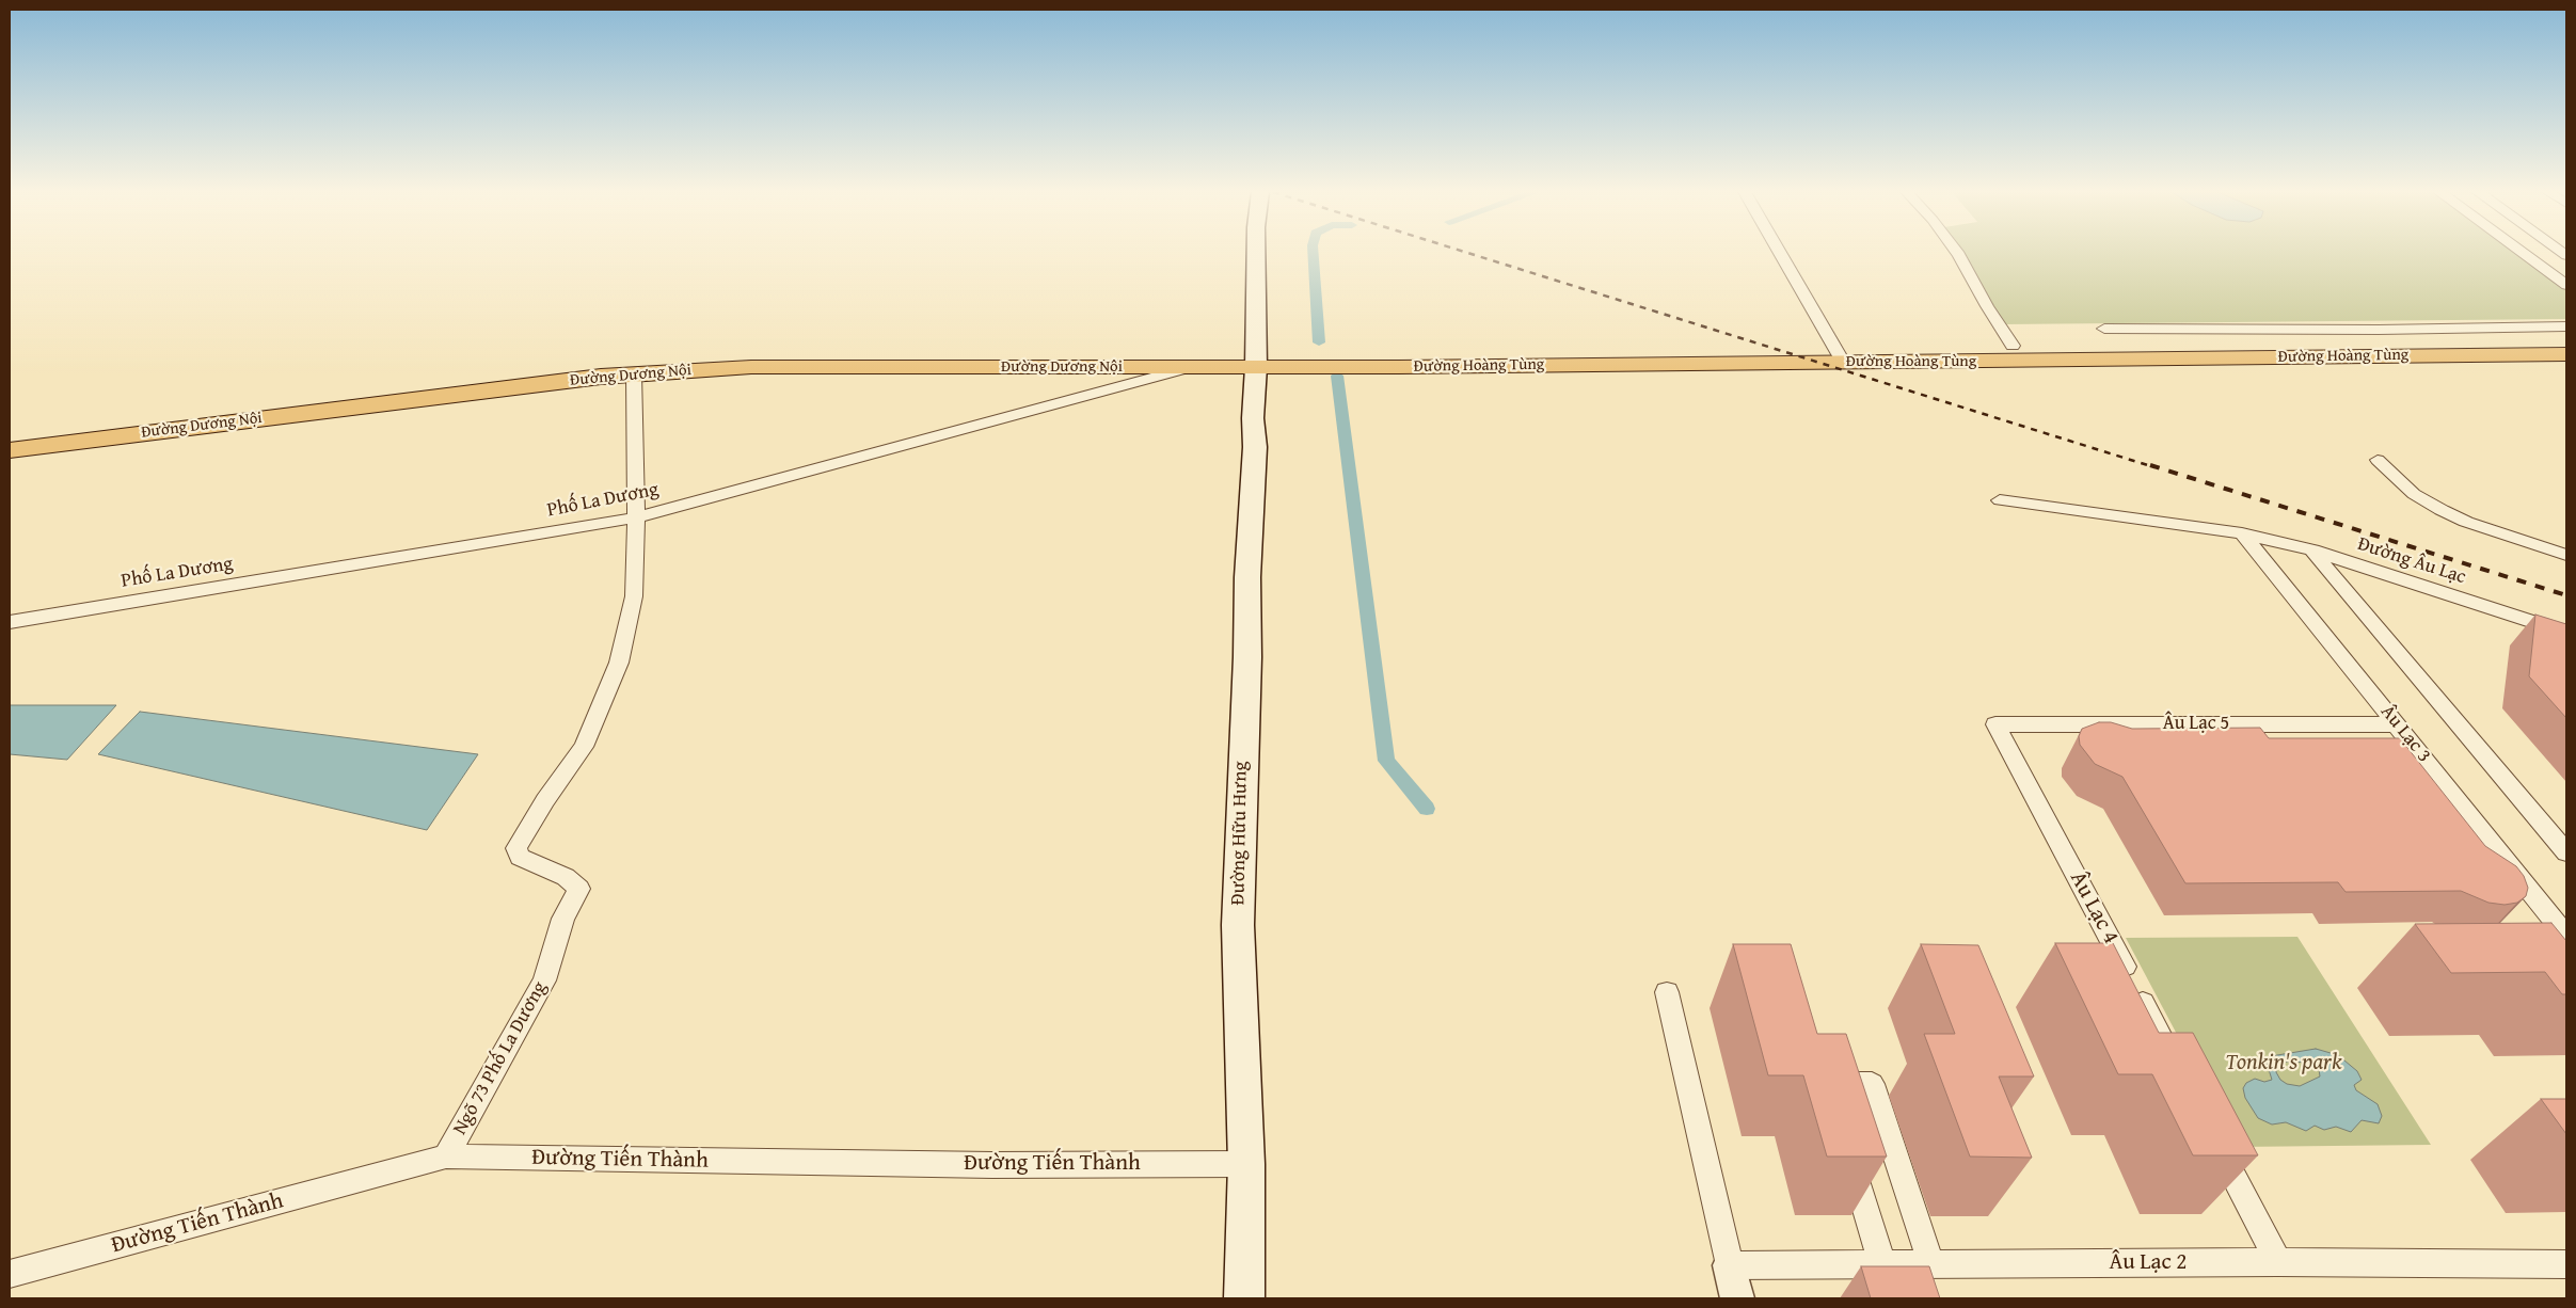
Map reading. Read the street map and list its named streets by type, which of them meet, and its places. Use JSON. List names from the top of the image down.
{
  "streets": {
    "main road": ["Đường Hoàng Tùng", "Đường Dương Nội", "Đường Hữu Hưng"],
    "street": [
      "Phố La Dương",
      "Đường Âu Lạc",
      "Âu Lạc 5",
      "Âu Lạc 3",
      "Âu Lạc 4",
      "Ngõ 73 Phố La Dương",
      "Đường Tiến Thành",
      "Âu Lạc 2"
    ]
  },
  "crossings": [
    ["Đường Hoàng Tùng", "Đường Dương Nội"],
    ["Đường Hoàng Tùng", "Đường Hữu Hưng"],
    ["Đường Dương Nội", "Phố La Dương"],
    ["Đường Dương Nội", "Đường Hữu Hưng"],
    ["Phố La Dương", "Ngõ 73 Phố La Dương"],
    ["Đường Âu Lạc", "Âu Lạc 3"],
    ["Âu Lạc 5", "Âu Lạc 3"],
    ["Âu Lạc 5", "Âu Lạc 4"],
    ["Đường Hữu Hưng", "Đường Tiến Thành"],
    ["Ngõ 73 Phố La Dương", "Đường Tiến Thành"]
  ],
  "parks": ["Tonkin's park"]
}
